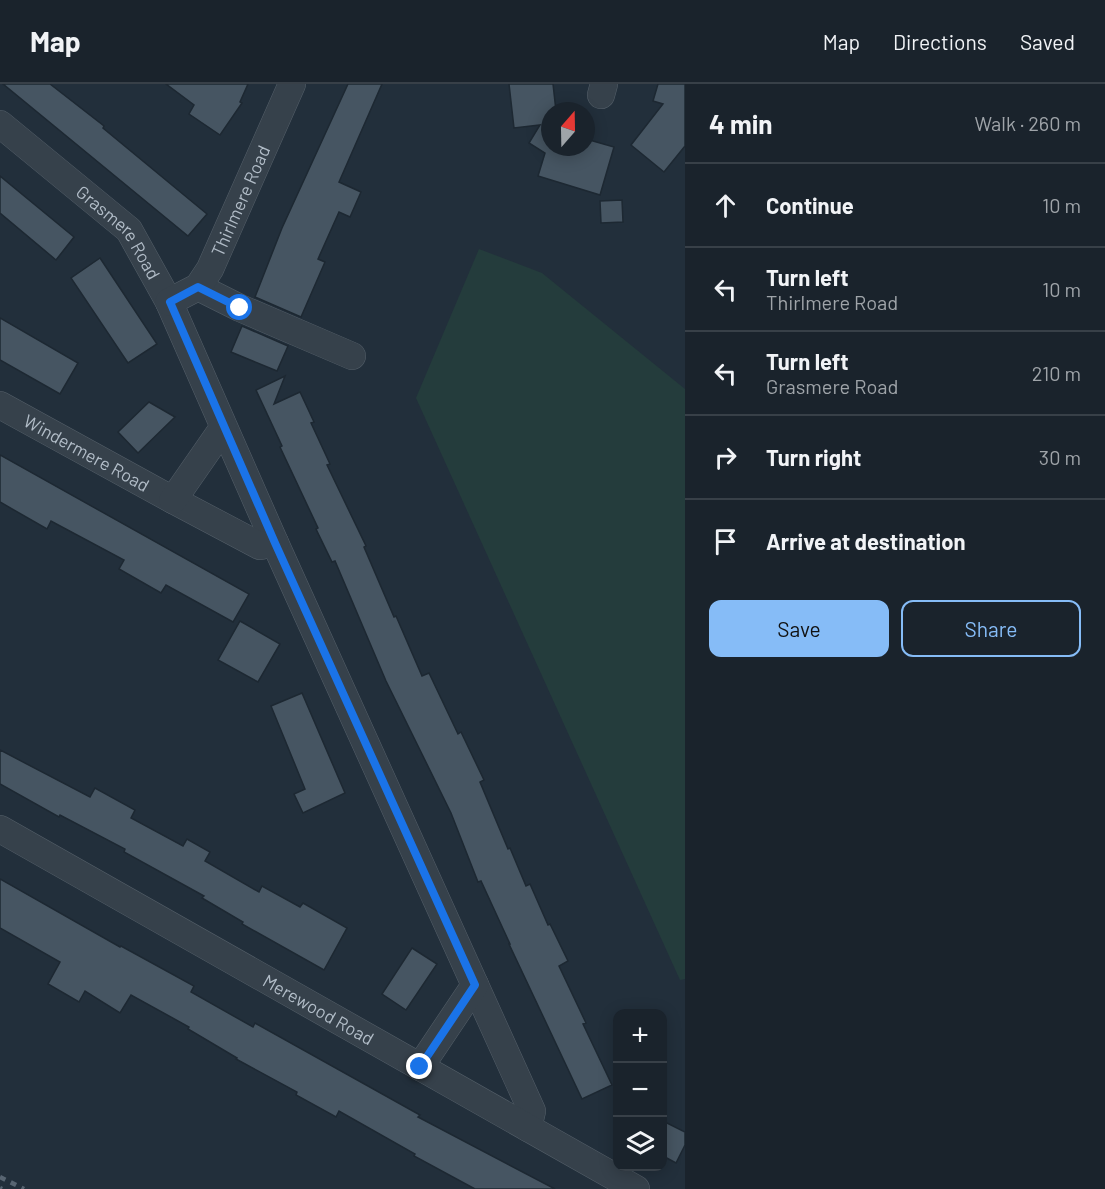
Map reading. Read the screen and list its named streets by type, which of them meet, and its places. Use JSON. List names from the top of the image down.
{
  "streets": {
    "street": [
      "Thirlmere Road",
      "Grasmere Road",
      "Windermere Road",
      "Merewood Road"
    ]
  },
  "crossings": [
    ["Grasmere Road", "Windermere Road"],
    ["Grasmere Road", "Merewood Road"]
  ],
  "north": "top",
  "page": {
    "header": "Map",
    "nav": ["Map", "Directions", "Saved"],
    "heading": ["4 min", "Walk · 260 m"],
    "list": [
      ["Continue", "10 m"],
      ["Turn left", "Thirlmere Road", "10 m"],
      ["Turn left", "Grasmere Road", "210 m"],
      ["Turn right", "30 m"],
      "Arrive at destination"
    ],
    "buttons": ["Save", "Share"],
    "map_buttons": ["+", "−"]
  }
}
